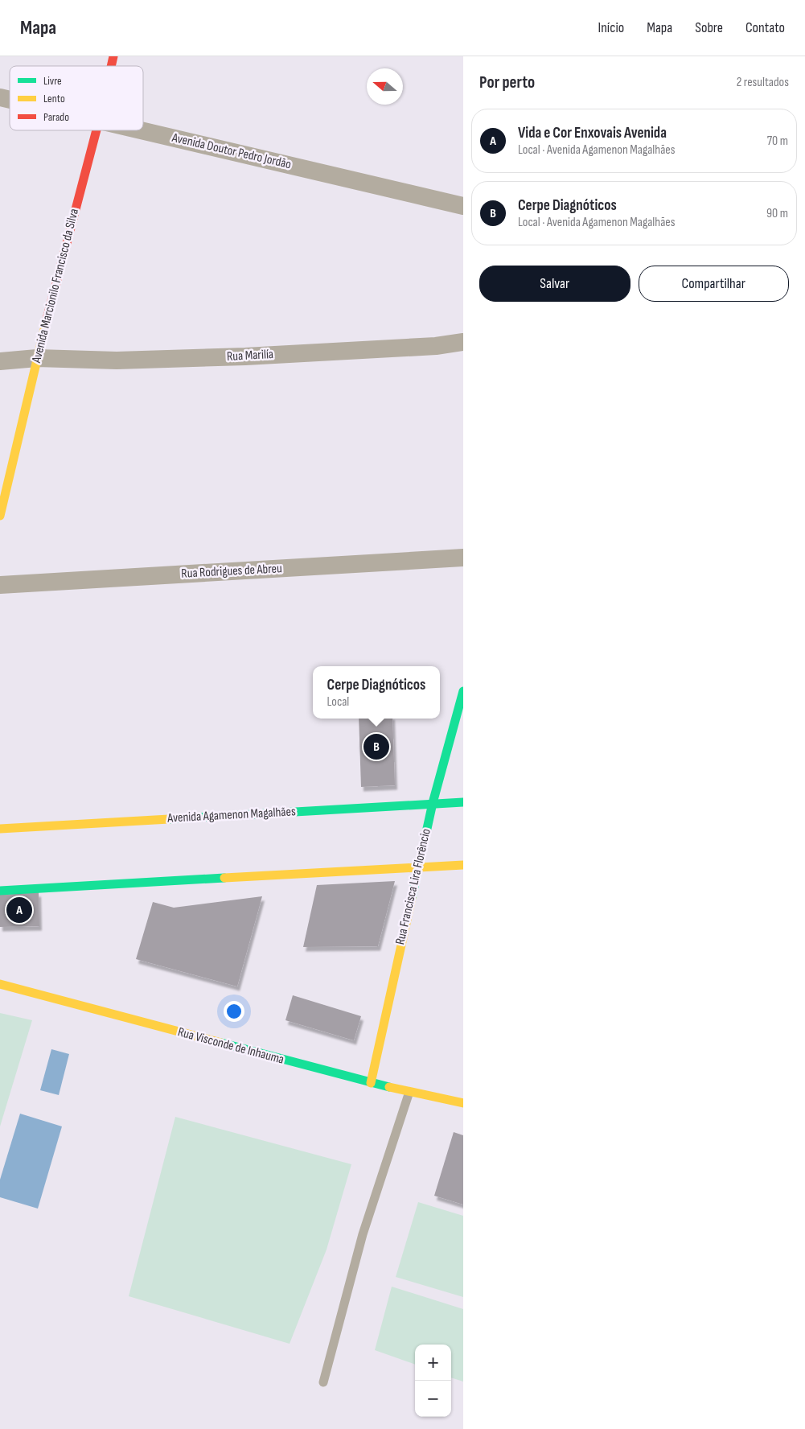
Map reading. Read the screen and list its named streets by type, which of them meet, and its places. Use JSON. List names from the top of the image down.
{
  "streets": {
    "street": [
      "Avenida Doutor Pedro Jordão",
      "Avenida Marcionilo Francisco da Silva",
      "Rua Marilía",
      "Rua Rodrigues de Abreu",
      "Avenida Agamenon Magalhães",
      "Rua Francisca Lira Florêncio",
      "Rua Visconde de Inhauma"
    ]
  },
  "crossings": [
    ["Avenida Marcionilo Francisco da Silva", "Rua Marilía"],
    ["Avenida Agamenon Magalhães", "Rua Francisca Lira Florêncio"],
    ["Rua Francisca Lira Florêncio", "Rua Visconde de Inhauma"]
  ],
  "legend": ["Livre", "Lento", "Parado"],
  "north": "left",
  "page": {
    "header": "Mapa",
    "nav": [
      "Início",
      "Mapa",
      "Sobre",
      "Contato"
    ],
    "heading": ["Por perto", "2 resultados"],
    "list": [
      {
        "mark": "A",
        "name": "Vida e Cor Enxovais Avenida",
        "note": "Local · Avenida Agamenon Magalhães",
        "value": "70 m"
      },
      {
        "mark": "B",
        "name": "Cerpe Diagnóticos",
        "note": "Local · Avenida Agamenon Magalhães",
        "value": "90 m"
      }
    ],
    "buttons": ["Salvar", "Compartilhar"],
    "popup": ["Cerpe Diagnóticos", "Local"],
    "pins": ["B", "A"],
    "map_buttons": ["+", "−"]
  }
}
